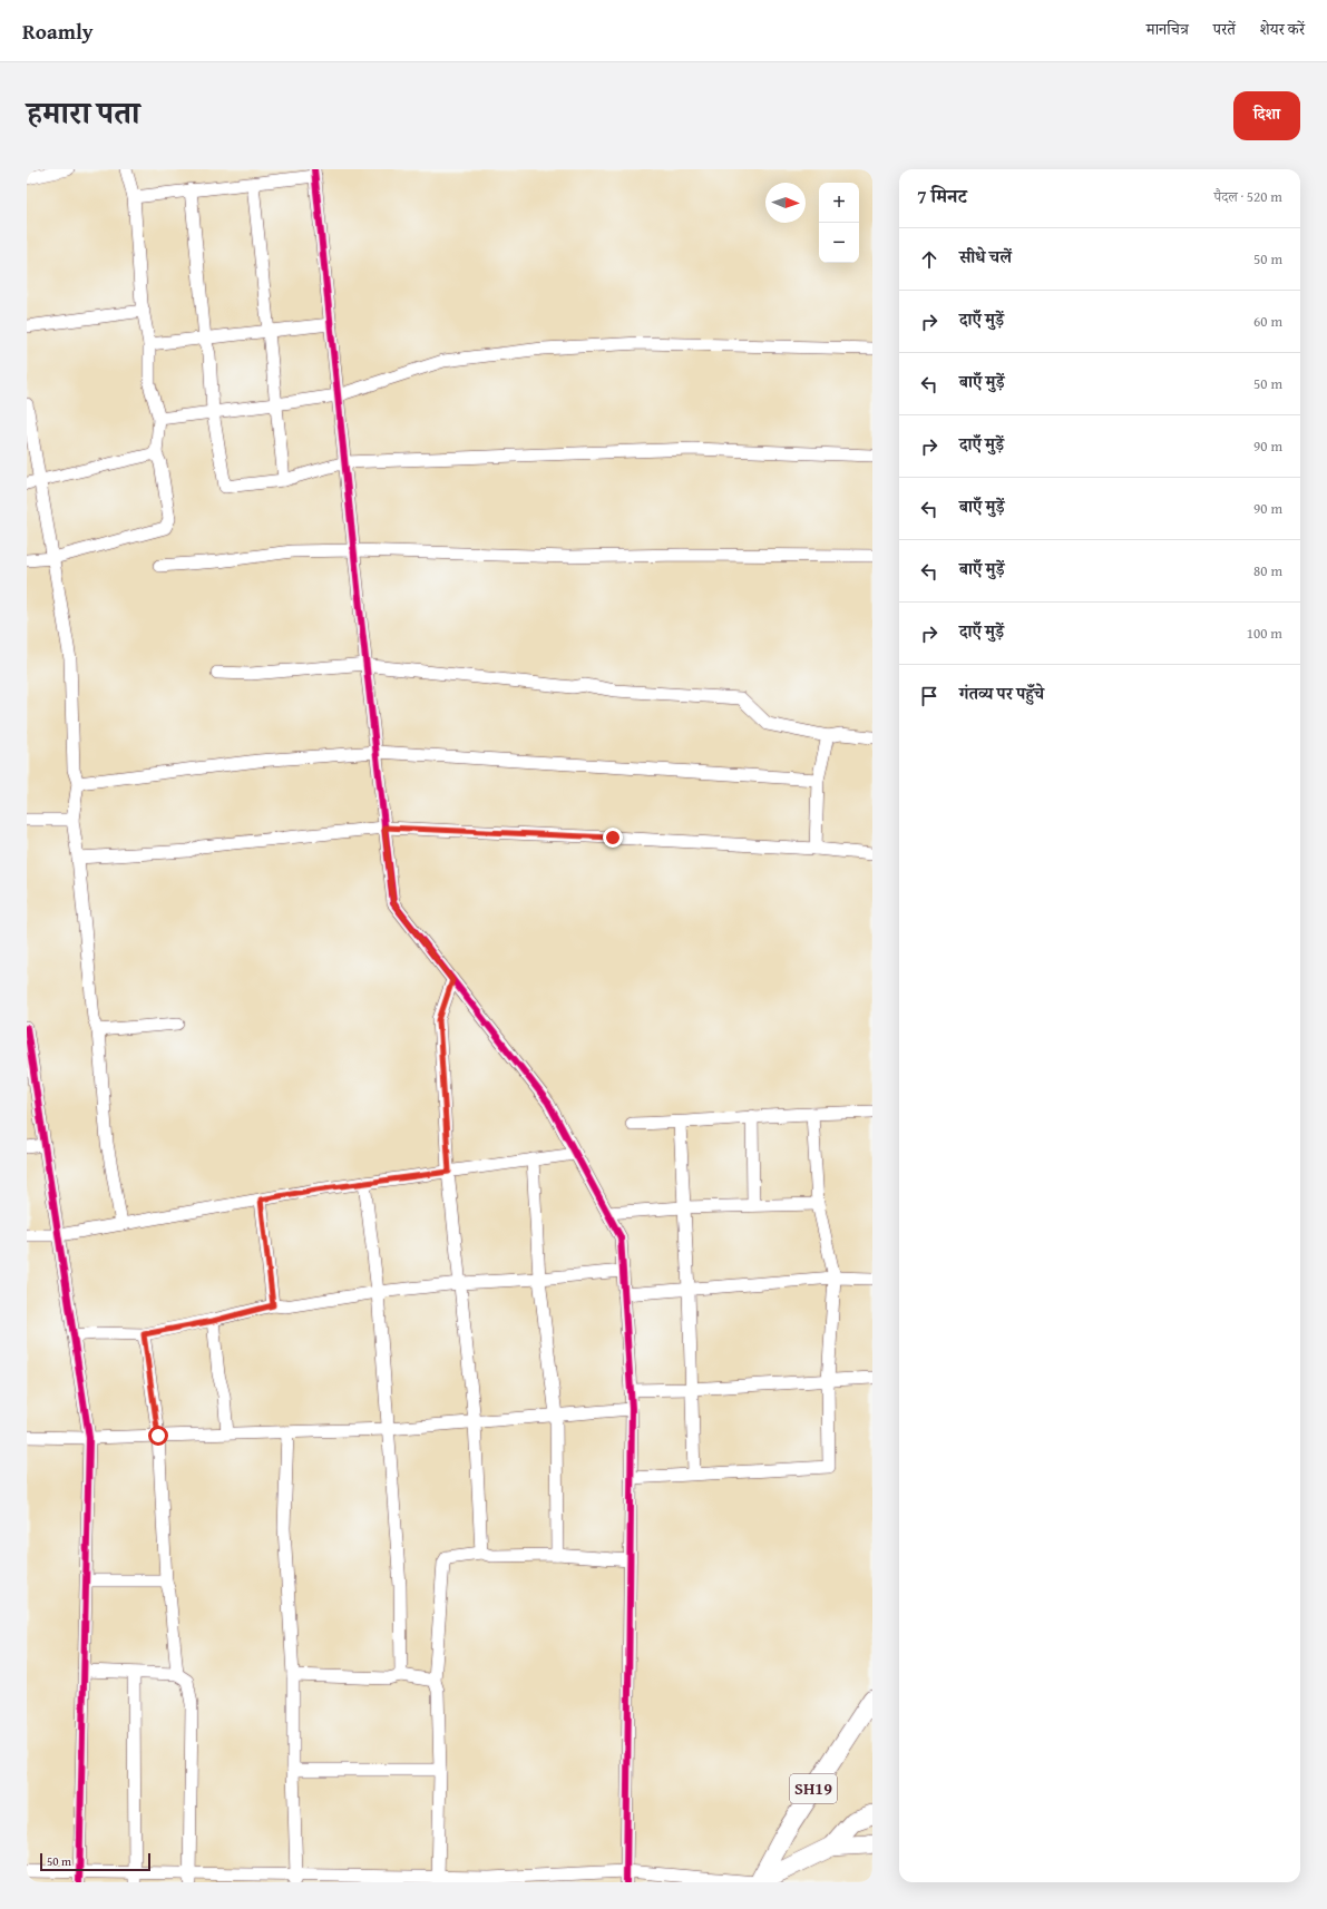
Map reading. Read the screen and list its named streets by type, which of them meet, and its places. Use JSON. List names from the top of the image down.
{
  "streets": {
    "main road": ["SH19"]
  },
  "scale_bar": "50 m",
  "north": "right",
  "page": {
    "header": "Roamly",
    "nav": ["मानचित्र", "परतें", "शेयर करें"],
    "title": "हमारा पता",
    "buttons": "दिशा",
    "heading": ["7 मिनट", "पैदल · 520 m"],
    "map_buttons": ["+", "−"],
    "list": [
      ["सीधे चलें", "50 m"],
      ["दाएँ मुड़ें", "60 m"],
      ["बाएँ मुड़ें", "50 m"],
      ["दाएँ मुड़ें", "90 m"],
      ["बाएँ मुड़ें", "90 m"],
      ["बाएँ मुड़ें", "80 m"],
      ["दाएँ मुड़ें", "100 m"],
      "गंतव्य पर पहुँचे"
    ],
    "scale": "50 m"
  }
}
